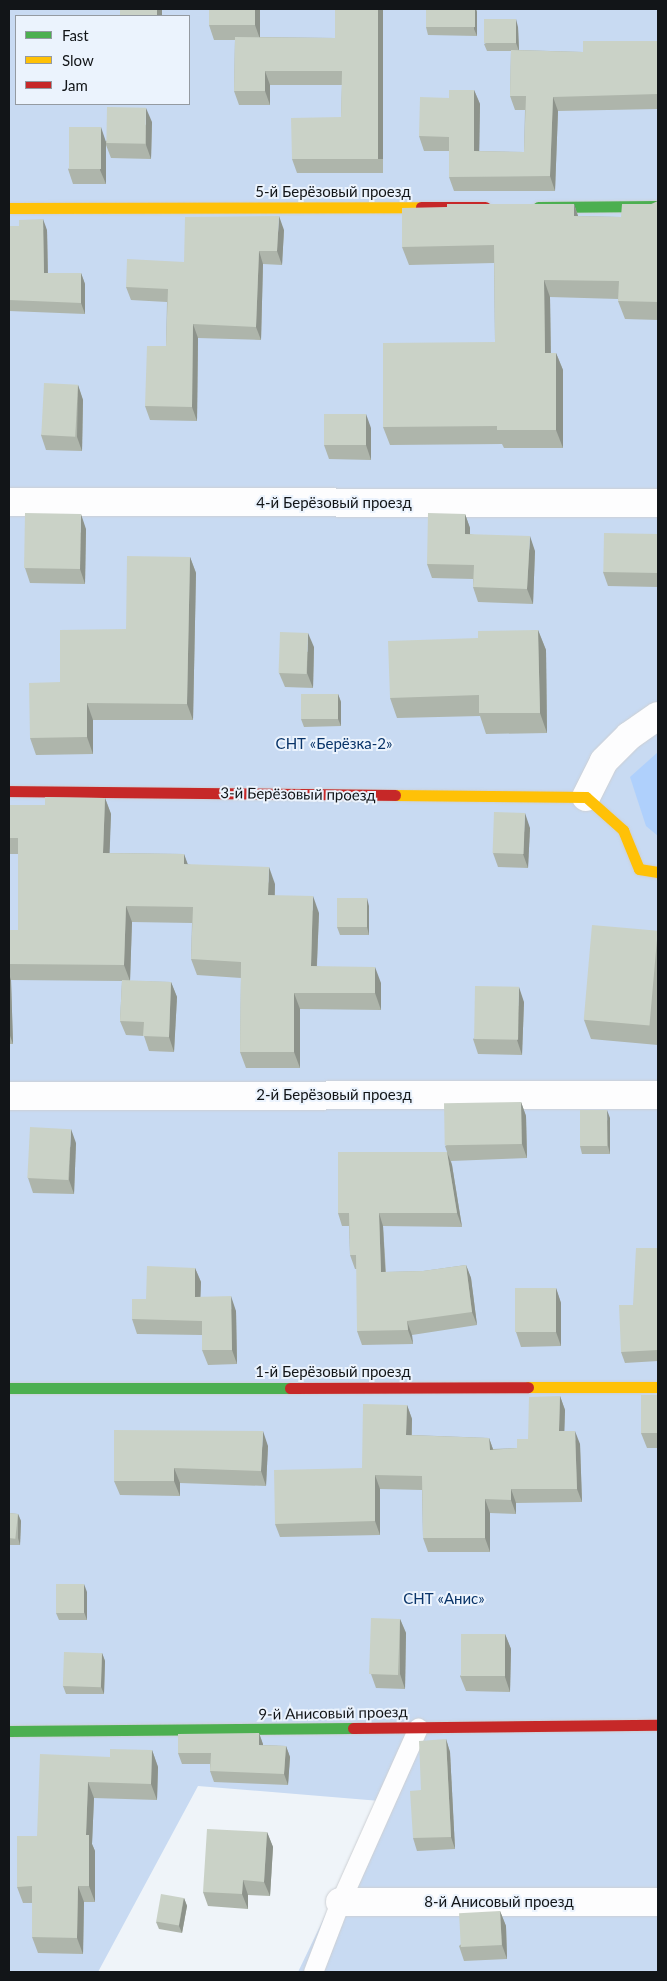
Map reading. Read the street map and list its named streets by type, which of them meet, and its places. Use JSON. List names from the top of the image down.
{
  "streets": {
    "street": [
      "5-й Берёзовый проезд",
      "4-й Берёзовый проезд",
      "3-й Берёзовый проезд",
      "2-й Берёзовый проезд",
      "1-й Берёзовый проезд",
      "9-й Анисовый проезд",
      "8-й Анисовый проезд"
    ]
  },
  "parks": ["СНТ «Берёзка-2»", "СНТ «Анис»"],
  "legend": ["Fast", "Slow", "Jam"]
}
